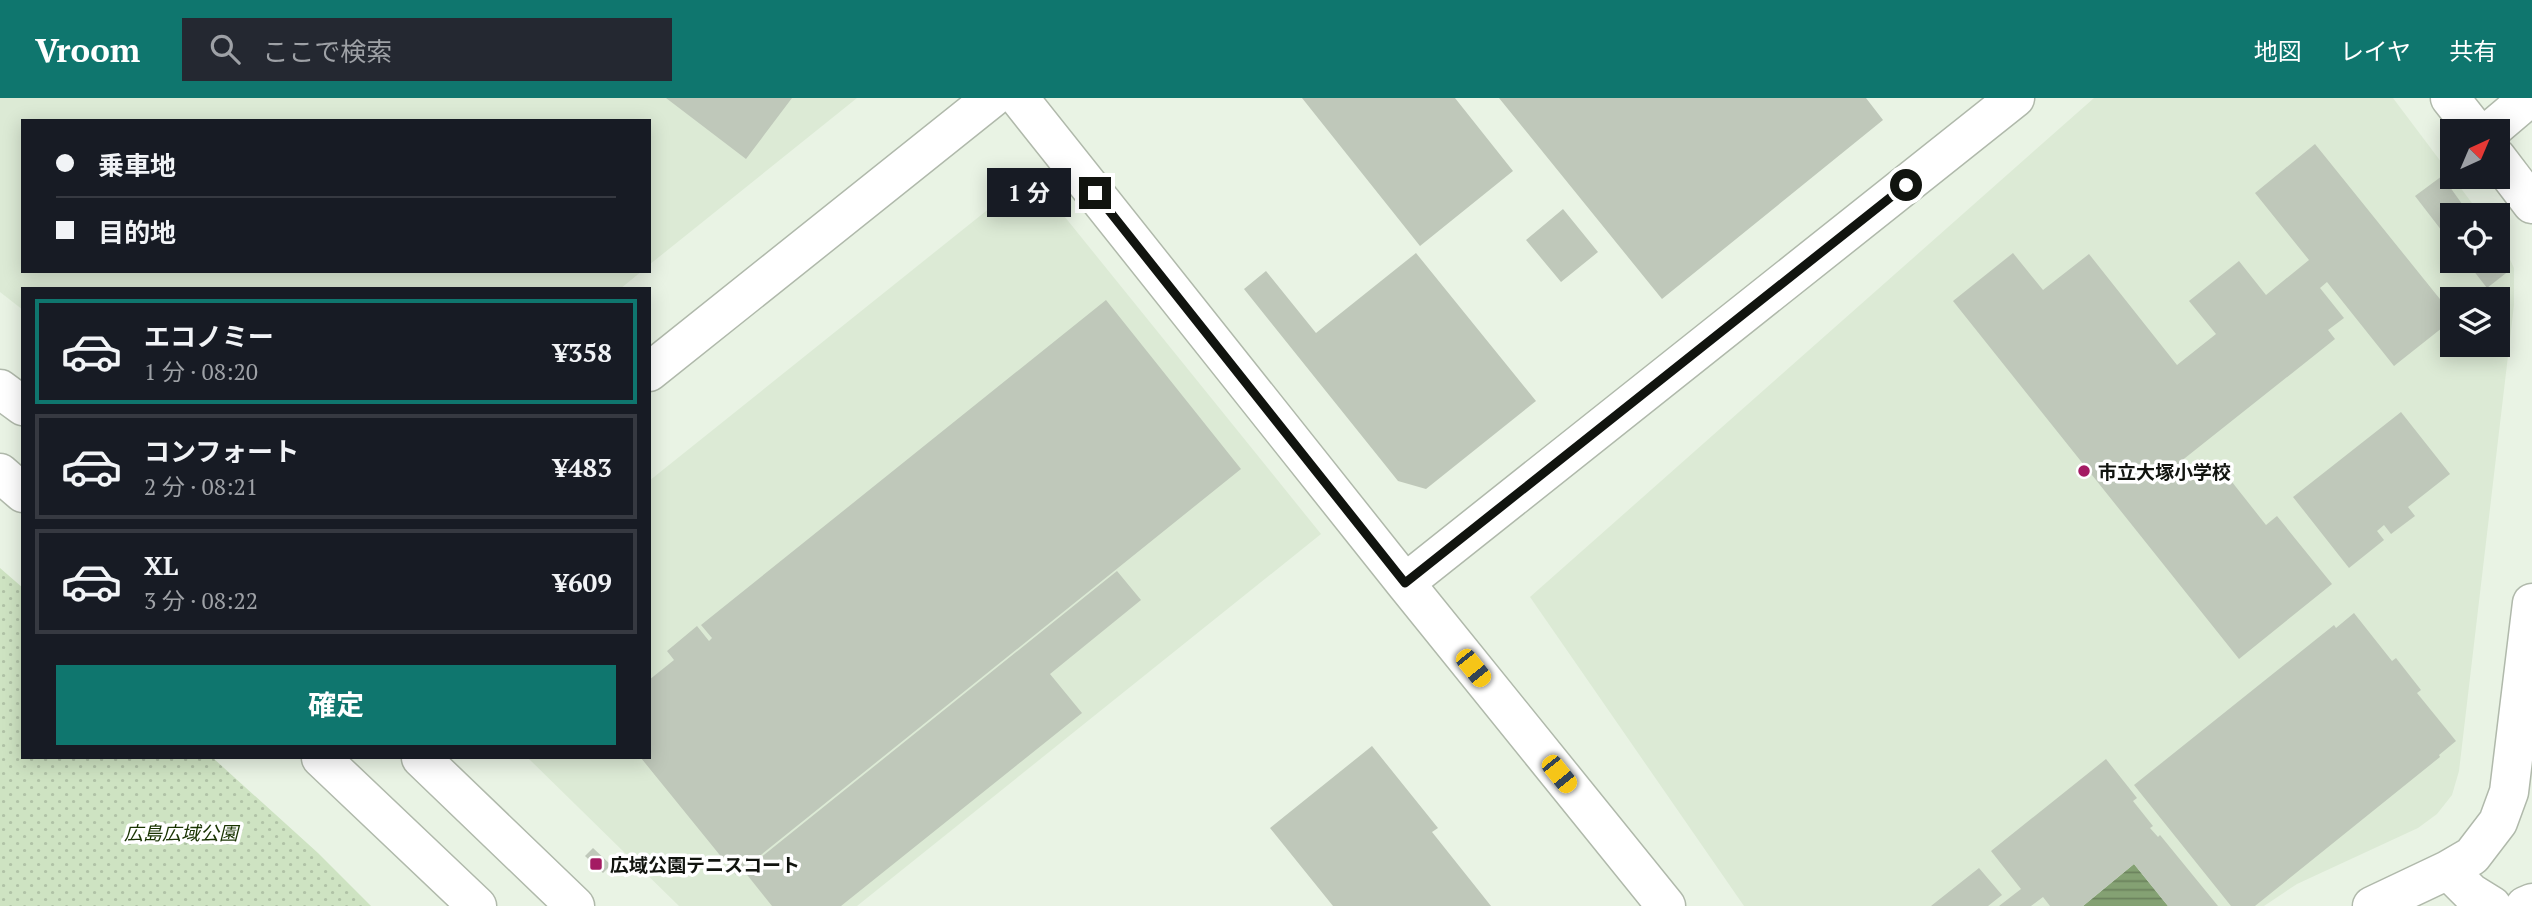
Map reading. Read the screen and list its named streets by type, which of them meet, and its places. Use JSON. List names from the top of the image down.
{
  "parks": ["広島広域公園"],
  "places": {
    "other": ["市立大塚小学校"],
    "transit": ["広域公園テニスコート"]
  },
  "north": "top right",
  "page": {
    "header": "Vroom",
    "search": "ここで検索",
    "nav": ["地図", "レイヤ", "共有"],
    "banner": ["乗車地", "目的地"],
    "bubble": "1 分",
    "list": [
      {
        "name": "エコノミー",
        "note": "1 分 · 08:20",
        "value": "¥358"
      },
      {
        "name": "コンフォート",
        "note": "2 分 · 08:21",
        "value": "¥483"
      },
      {
        "name": "XL",
        "note": "3 分 · 08:22",
        "value": "¥609"
      }
    ],
    "buttons": "確定"
  }
}
